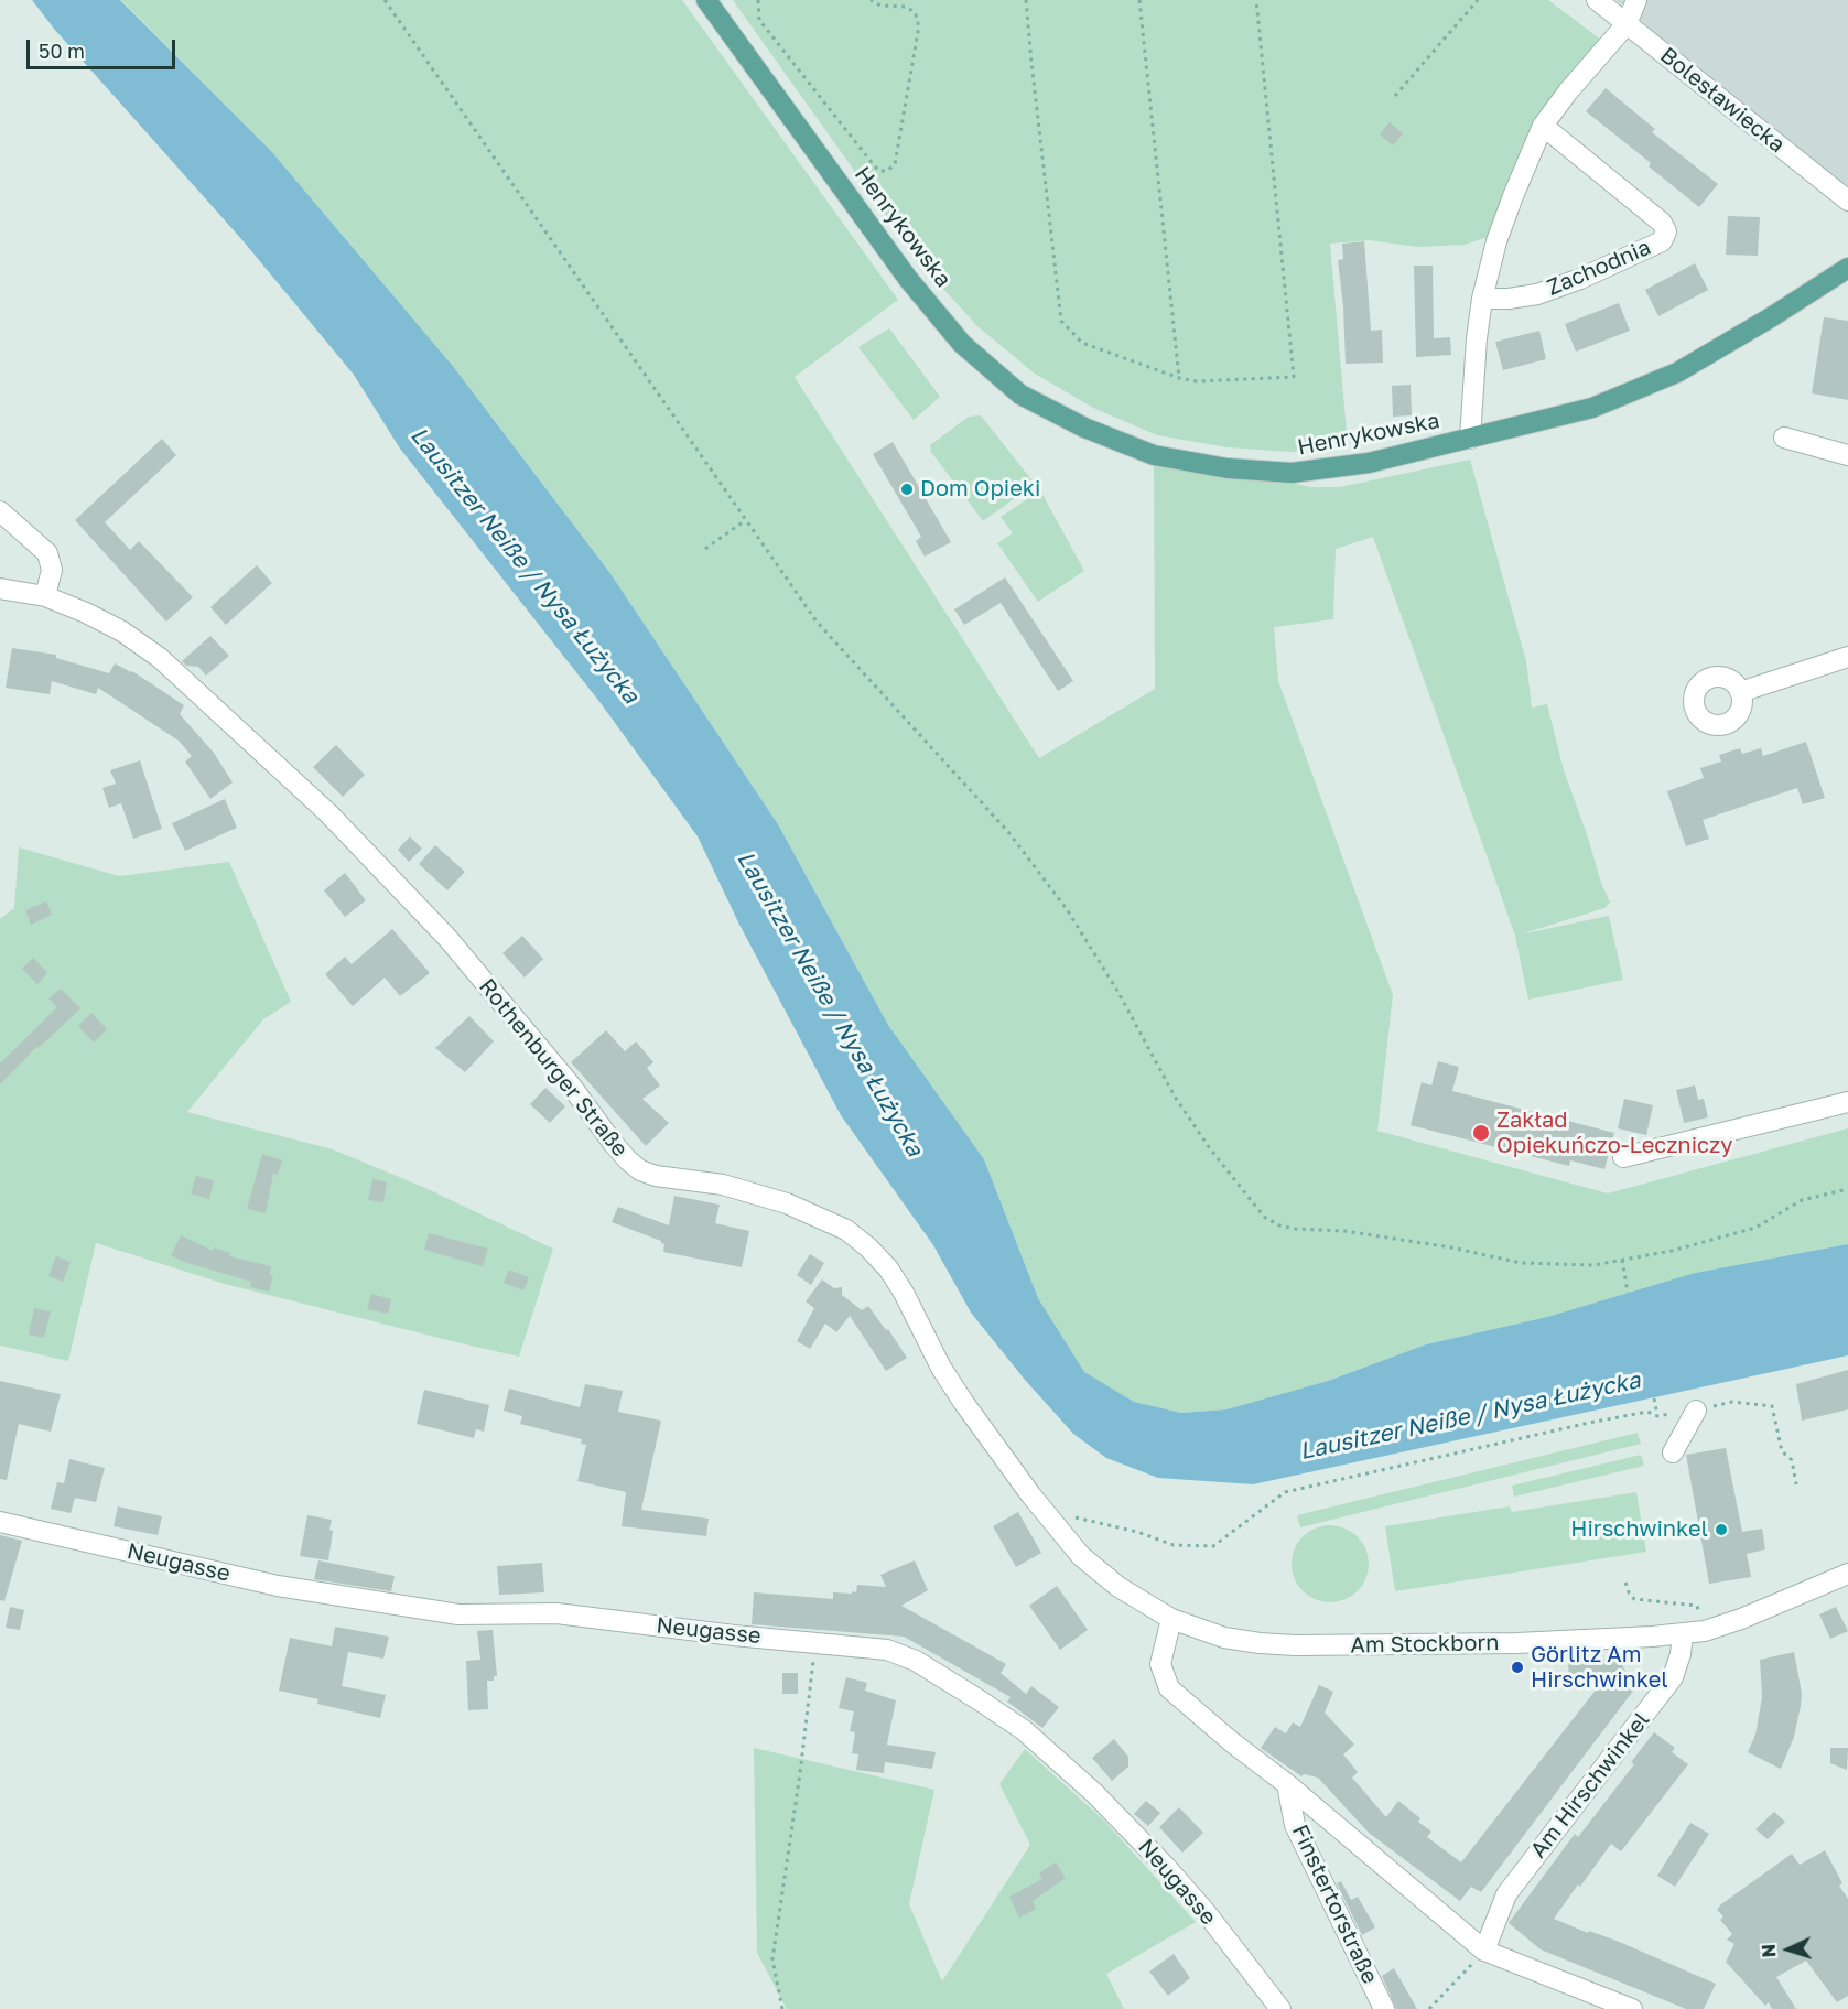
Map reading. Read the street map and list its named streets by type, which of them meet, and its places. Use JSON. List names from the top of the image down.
{
  "streets": {
    "main road": ["Henrykowska"],
    "street": [
      "Bolesławiecka",
      "Zachodnia",
      "Rothenburger Straße",
      "Neugasse",
      "Am Stockborn",
      "Am Hirschwinkel",
      "Finstertorstraße"
    ]
  },
  "crossings": [
    ["Rothenburger Straße", "Am Stockborn"],
    ["Am Stockborn", "Am Hirschwinkel"]
  ],
  "water": ["Lausitzer Neiße / Nysa Łużycka"],
  "places": [
    "Dom Opieki",
    "Zakład Opiekuńczo-Leczniczy",
    "Hirschwinkel",
    "Görlitz Am Hirschwinkel"
  ],
  "scale_bar": "50 m",
  "north": "left"
}
